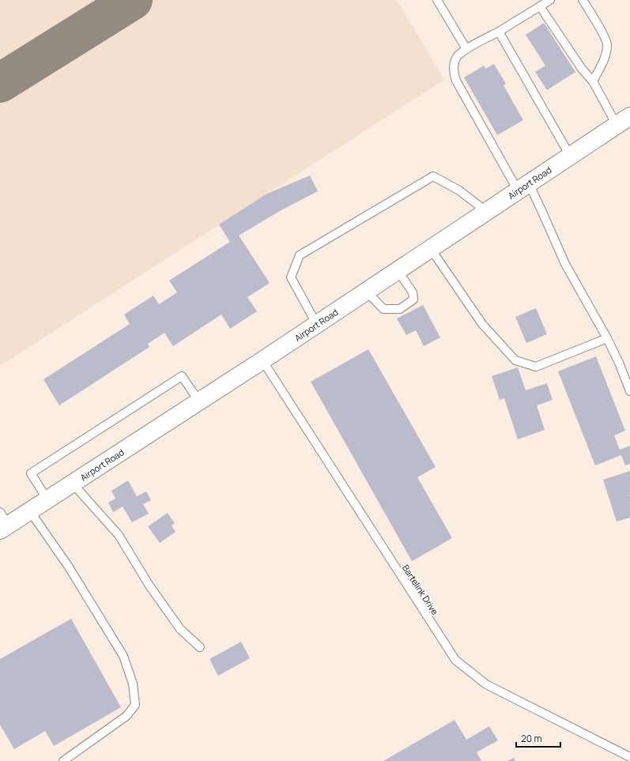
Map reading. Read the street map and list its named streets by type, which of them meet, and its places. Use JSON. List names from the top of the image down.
{
  "streets": {
    "street": ["Airport Road"],
    "lane": ["Bartelink Drive"]
  },
  "crossings": [
    ["Airport Road", "Bartelink Drive"]
  ],
  "scale_bar": "20 m"
}
